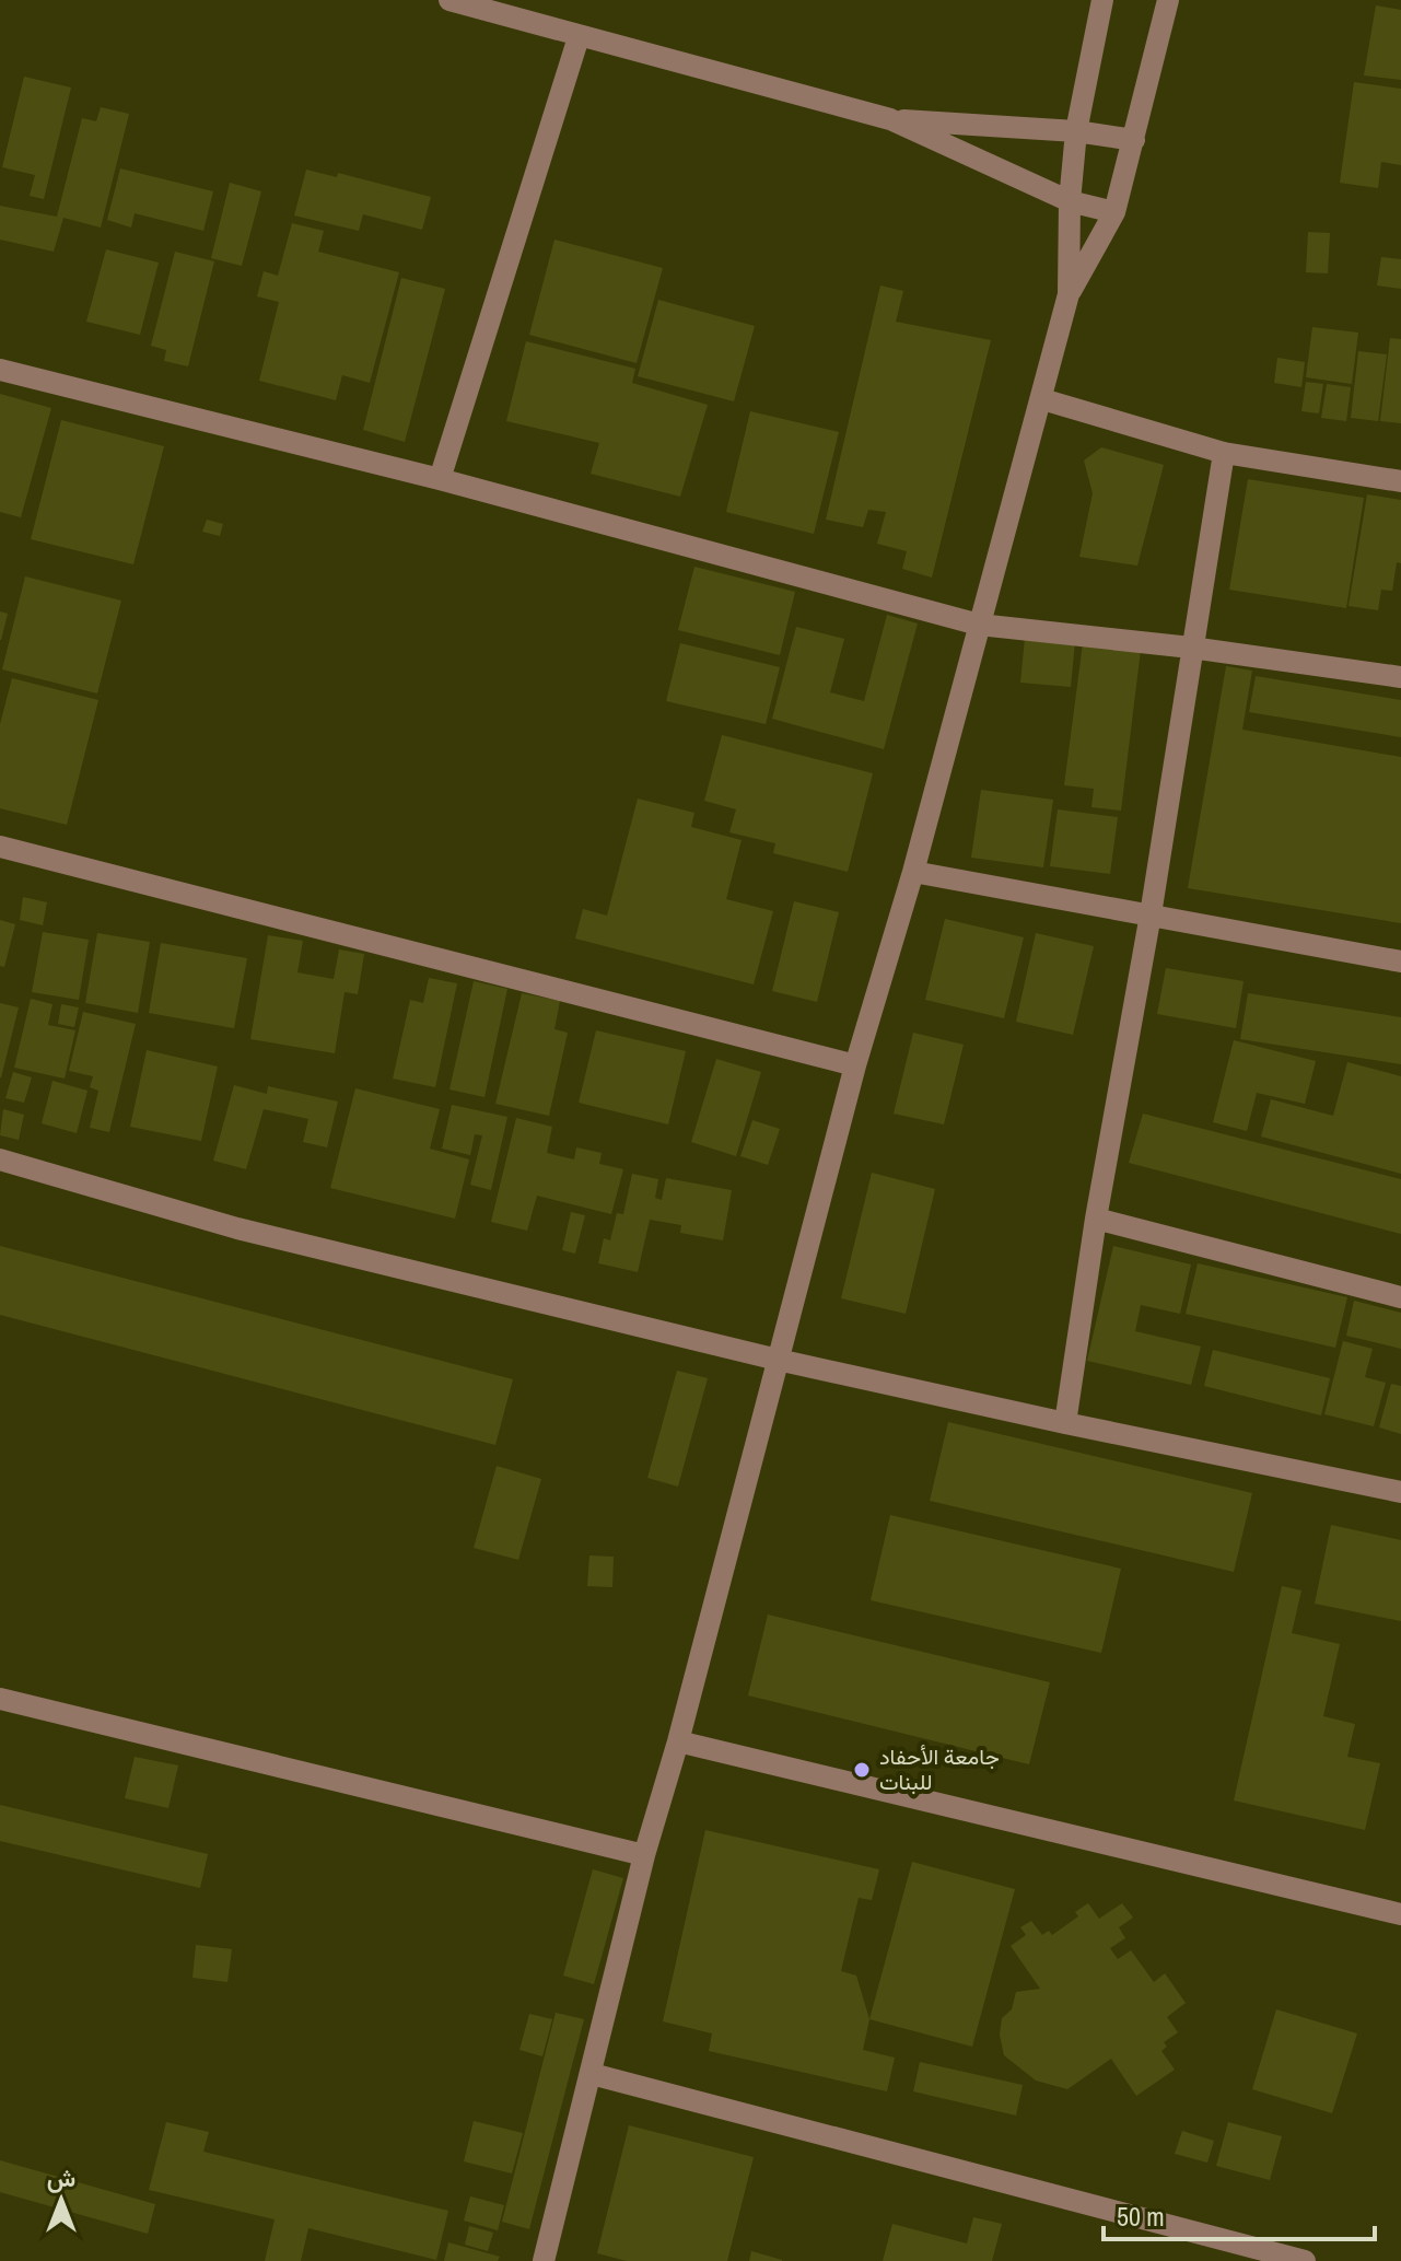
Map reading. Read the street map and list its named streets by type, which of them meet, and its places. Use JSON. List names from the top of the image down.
{
  "places": ["جامعة الأحفاد للبنات"],
  "scale_bar": "50 m",
  "north": "top"
}
